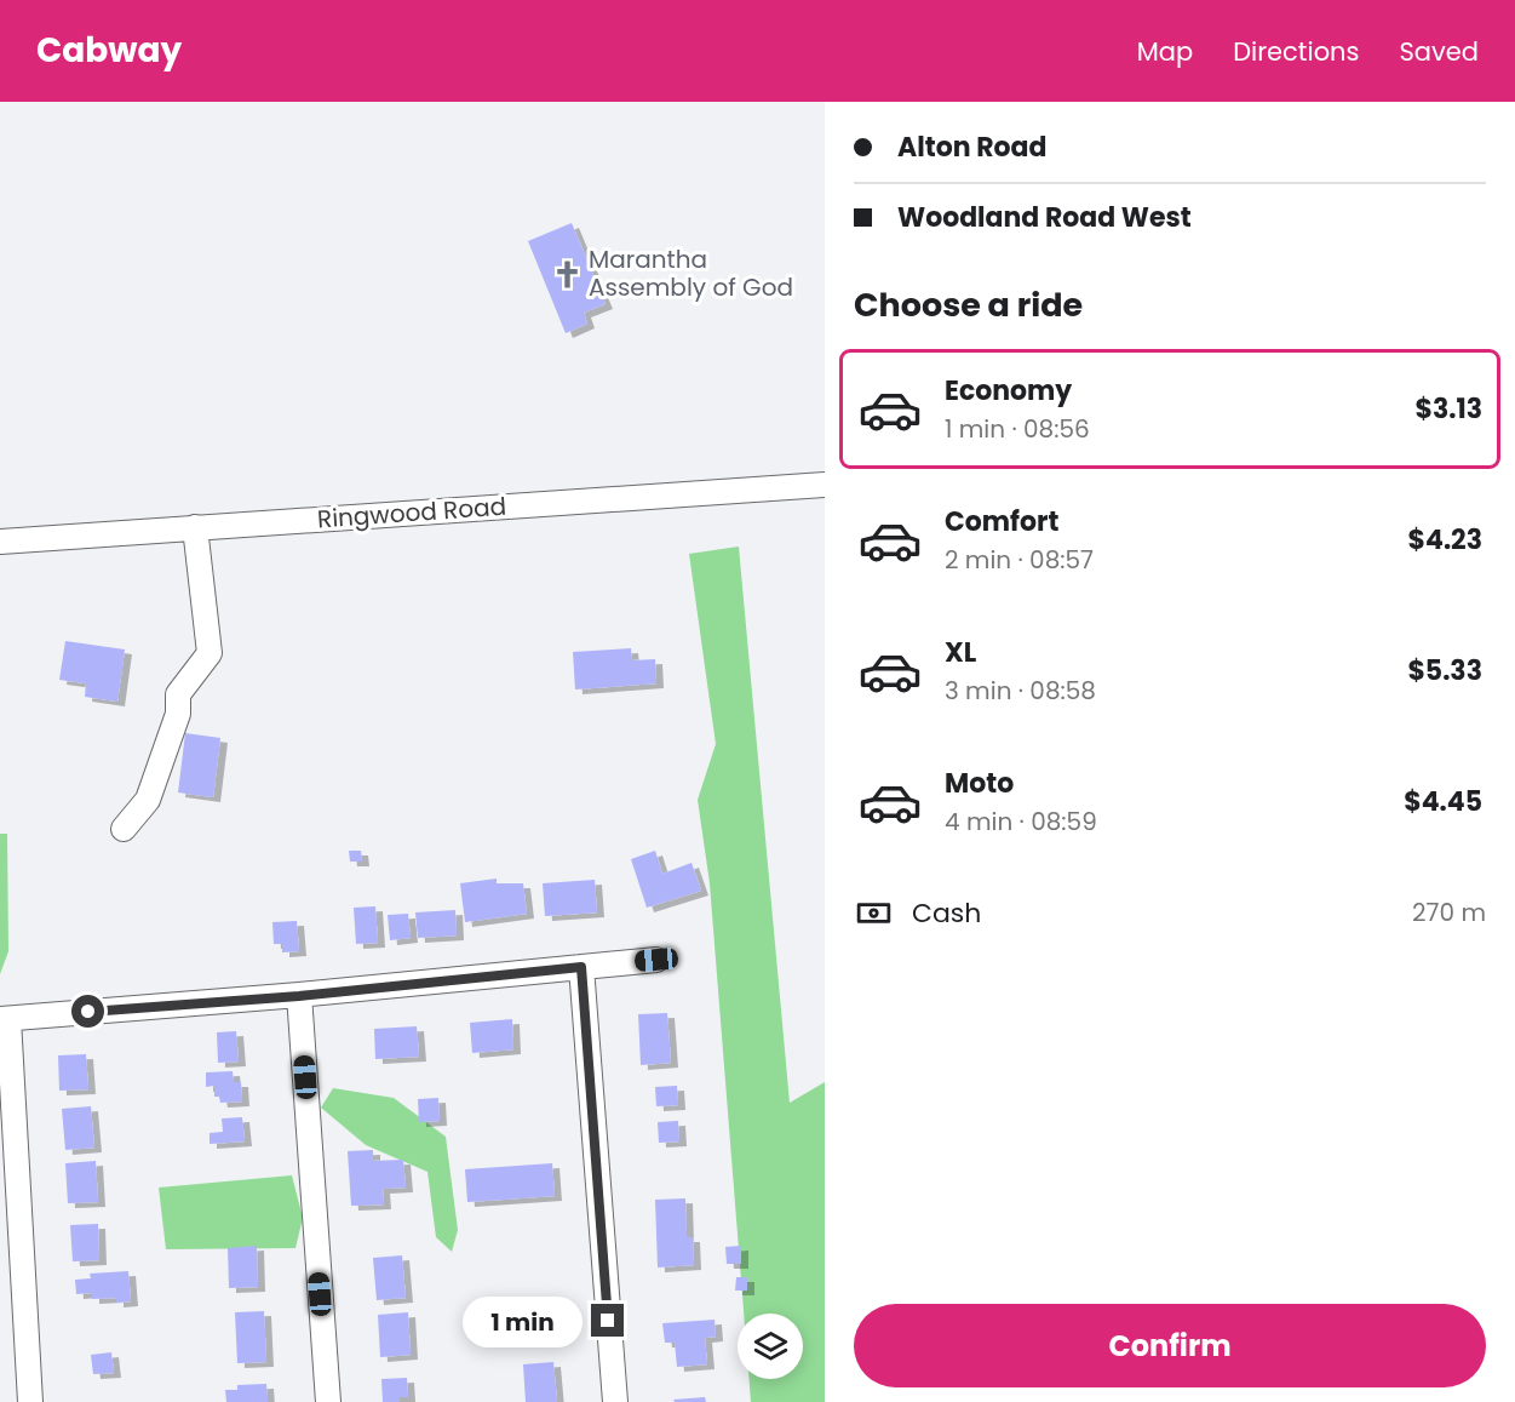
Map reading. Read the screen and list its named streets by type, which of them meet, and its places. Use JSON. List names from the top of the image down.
{
  "streets": {
    "street": ["Ringwood Road"]
  },
  "places": {
    "church": ["Marantha Assembly of God"]
  },
  "page": {
    "header": "Cabway",
    "nav": ["Map", "Directions", "Saved"],
    "banner": ["Alton Road", "Woodland Road West"],
    "heading": "Choose a ride",
    "list": [
      {
        "name": "Economy",
        "note": "1 min · 08:56",
        "value": "$3.13"
      },
      {
        "name": "Comfort",
        "note": "2 min · 08:57",
        "value": "$4.23"
      },
      {
        "name": "XL",
        "note": "3 min · 08:58",
        "value": "$5.33"
      },
      {
        "name": "Moto",
        "note": "4 min · 08:59",
        "value": "$4.45"
      }
    ],
    "pay": ["Cash", "270 m"],
    "buttons": "Confirm",
    "bubble": "1 min"
  }
}
